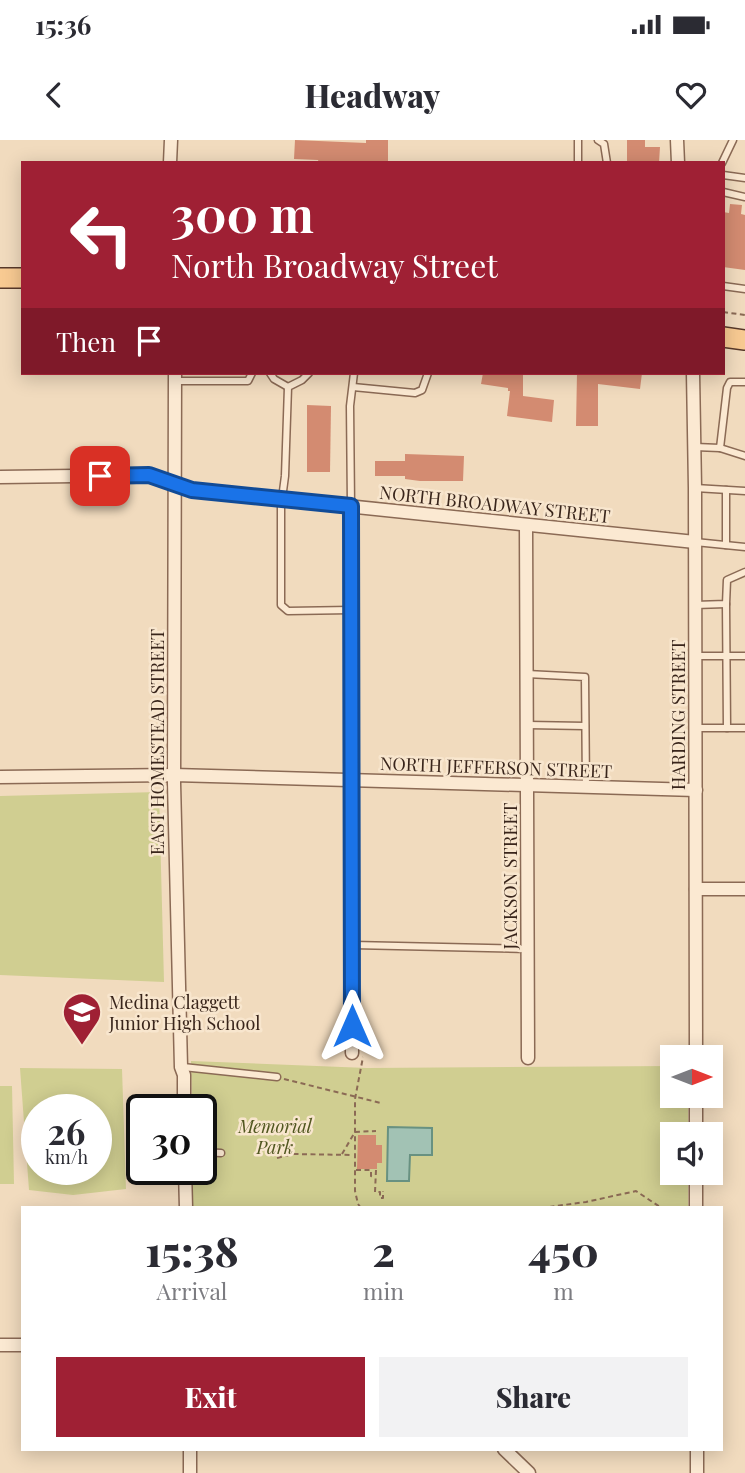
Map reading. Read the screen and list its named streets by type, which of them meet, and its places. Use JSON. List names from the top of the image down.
{
  "streets": {
    "street": [
      "NORTH BROADWAY STREET",
      "HARDING STREET",
      "EAST HOMESTEAD STREET",
      "NORTH JEFFERSON STREET",
      "JACKSON STREET"
    ]
  },
  "crossings": [
    ["NORTH BROADWAY STREET", "HARDING STREET"],
    ["NORTH BROADWAY STREET", "EAST HOMESTEAD STREET"],
    ["NORTH BROADWAY STREET", "JACKSON STREET"],
    ["HARDING STREET", "NORTH JEFFERSON STREET"],
    ["EAST HOMESTEAD STREET", "NORTH JEFFERSON STREET"],
    ["NORTH JEFFERSON STREET", "JACKSON STREET"]
  ],
  "parks": ["Memorial Park"],
  "places": {
    "school or university": ["Medina Claggett Junior High School"]
  },
  "north": "right",
  "page": {
    "status": "15:36",
    "header": "Headway",
    "turn": ["300 m", "North Broadway Street"],
    "then": "Then",
    "speed": "26 km/h",
    "limit": "30",
    "eta": [
      "15:38",
      "Arrival",
      "2",
      "min",
      "450",
      "m"
    ],
    "buttons": ["Exit", "Share"]
  }
}
